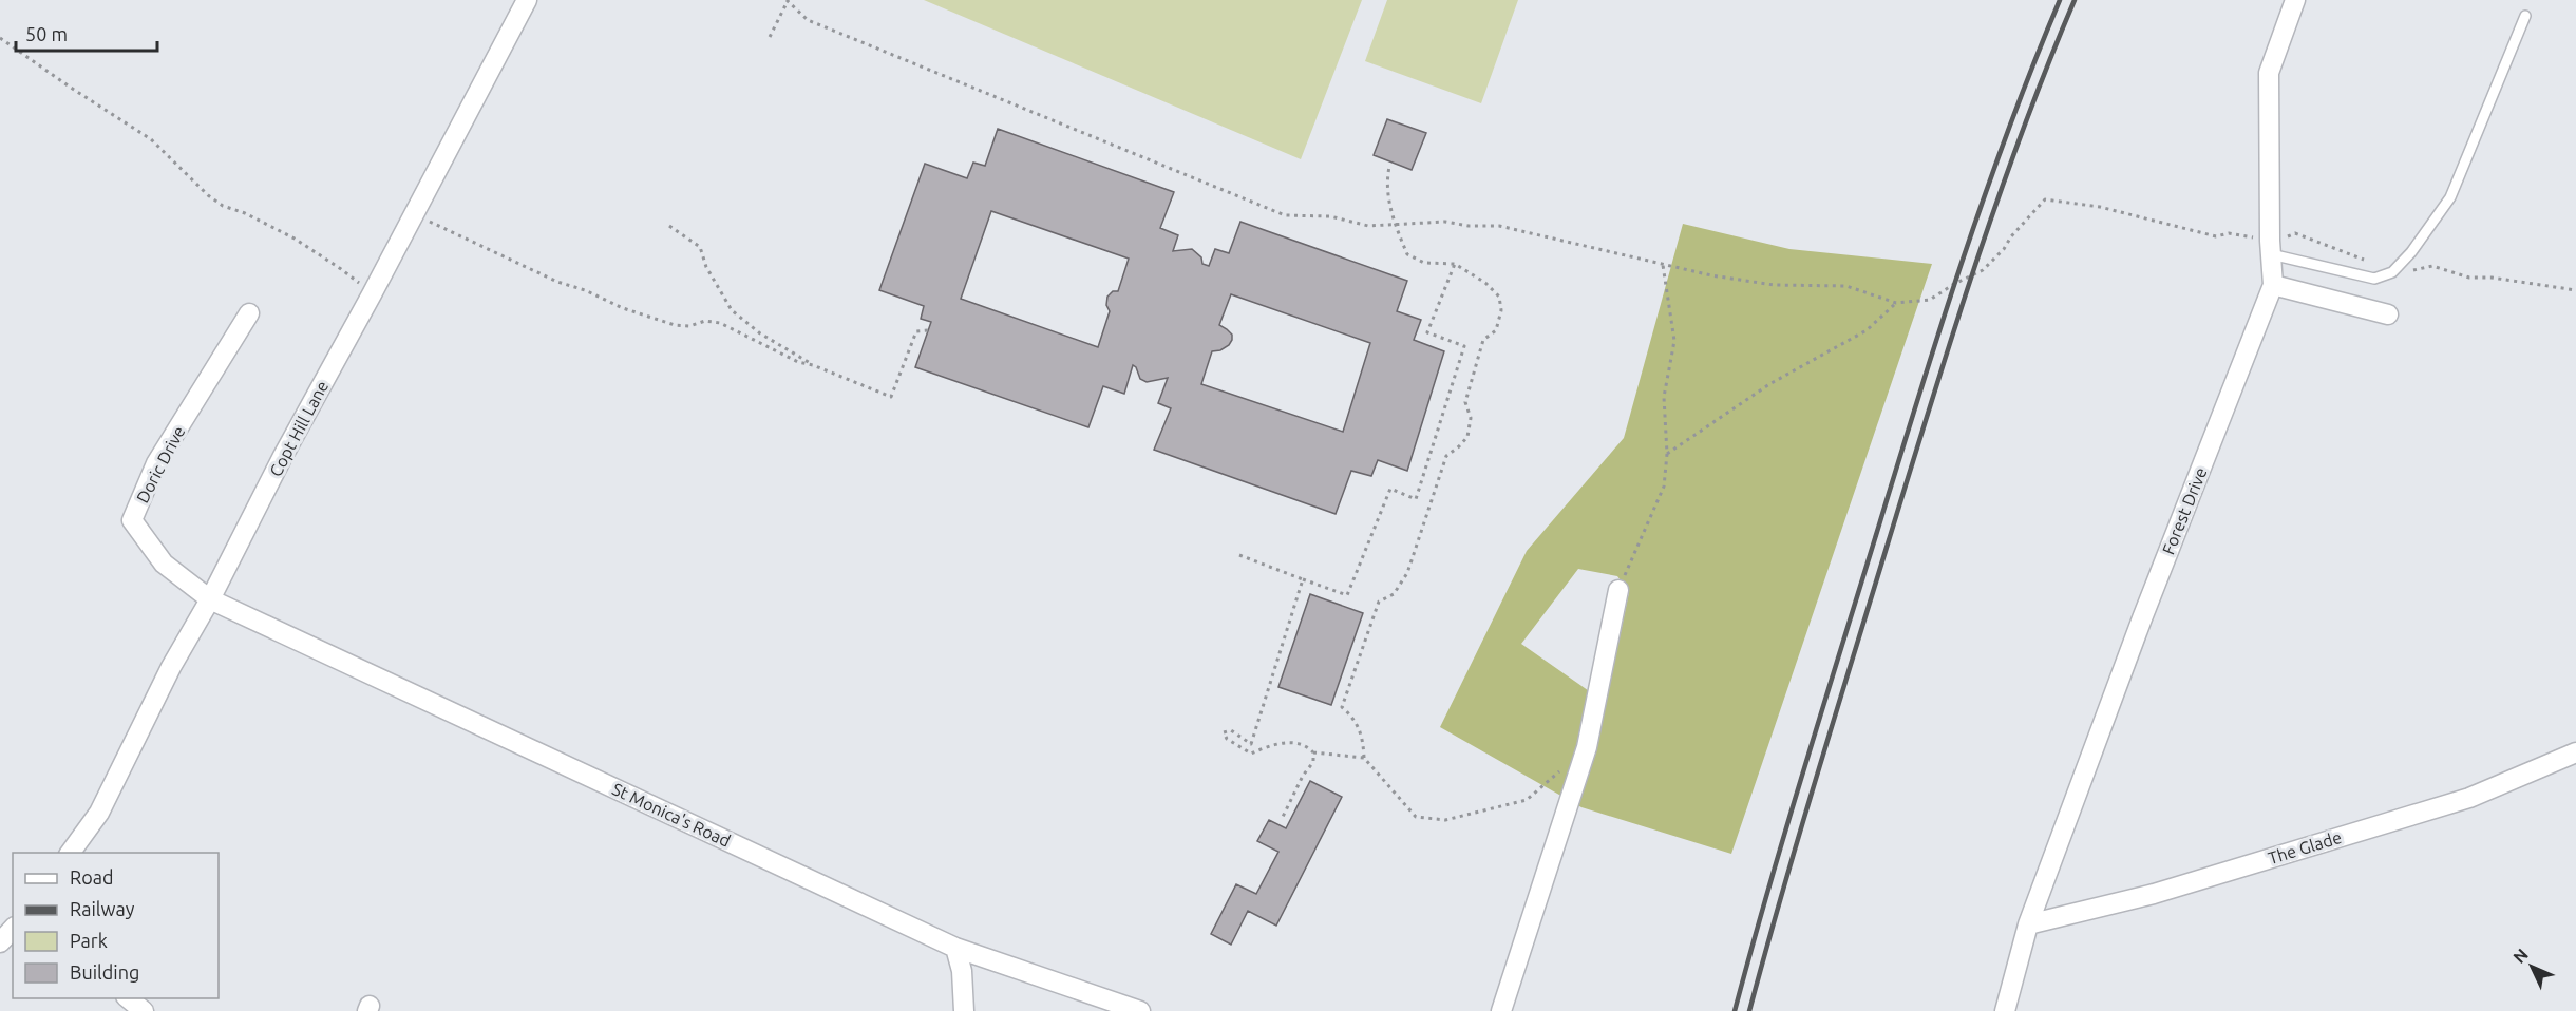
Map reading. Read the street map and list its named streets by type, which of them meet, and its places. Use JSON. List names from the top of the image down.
{
  "streets": {
    "street": [
      "Copt Hill Lane",
      "Doric Drive",
      "Forest Drive",
      "St Monica's Road",
      "The Glade"
    ]
  },
  "crossings": [
    ["Copt Hill Lane", "Doric Drive"],
    ["Copt Hill Lane", "St Monica's Road"],
    ["Doric Drive", "St Monica's Road"],
    ["Forest Drive", "The Glade"]
  ],
  "legend": [
    "Road",
    "Railway",
    "Park",
    "Building"
  ],
  "scale_bar": "50 m",
  "north": "top left"
}
